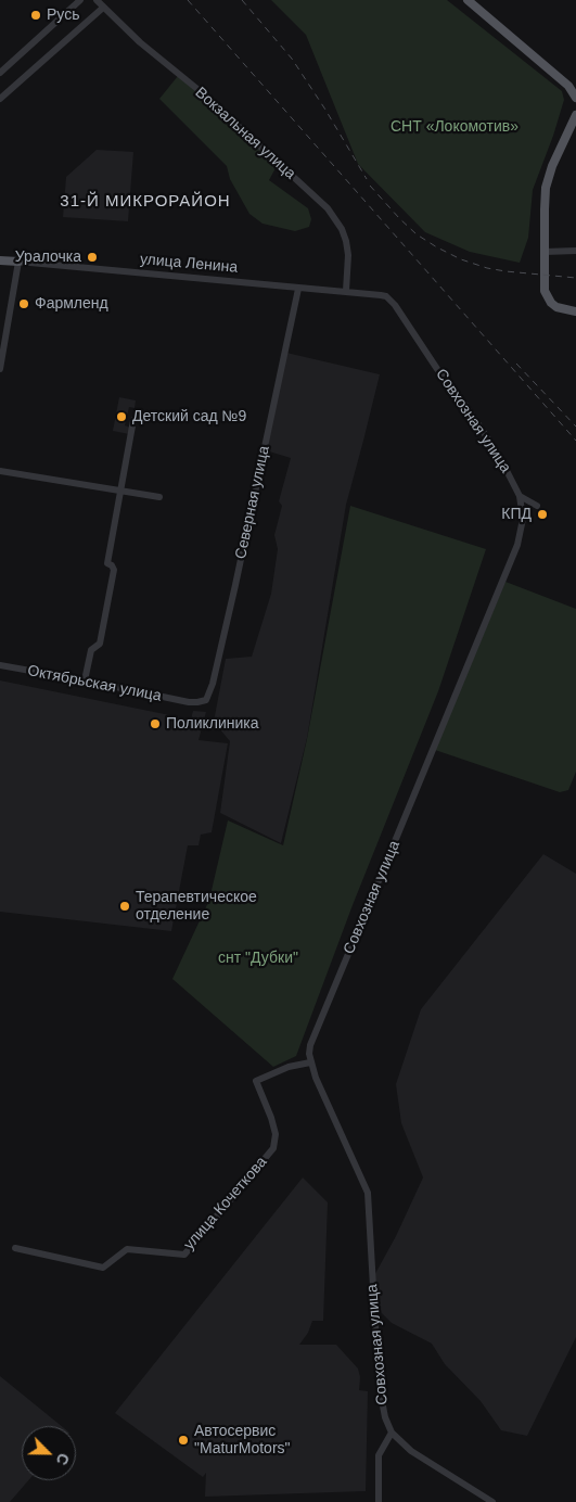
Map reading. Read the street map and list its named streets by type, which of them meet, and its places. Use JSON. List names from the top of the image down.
{
  "streets": {
    "main road": ["улица Ленина"],
    "street": [
      "Вокзальная улица",
      "Совхозная улица",
      "Северная улица",
      "Октябрьская улица",
      "улица Кочеткова"
    ]
  },
  "crossings": [
    ["Вокзальная улица", "улица Ленина"],
    ["улица Ленина", "Совхозная улица"],
    ["улица Ленина", "Северная улица"],
    ["Совхозная улица", "улица Кочеткова"],
    ["Северная улица", "Октябрьская улица"]
  ],
  "districts": ["31-Й МИКРОРАЙОН"],
  "parks": ["СНТ «Локомотив»", "снт \"Дубки\""],
  "places": [
    "Русь",
    "Уралочка",
    "Фармленд",
    "Детский сад №9",
    "КПД",
    "Поликлиника",
    "Терапевтическое отделение",
    "Автосервис \"MaturMotors\""
  ],
  "north": "bottom right"
}
